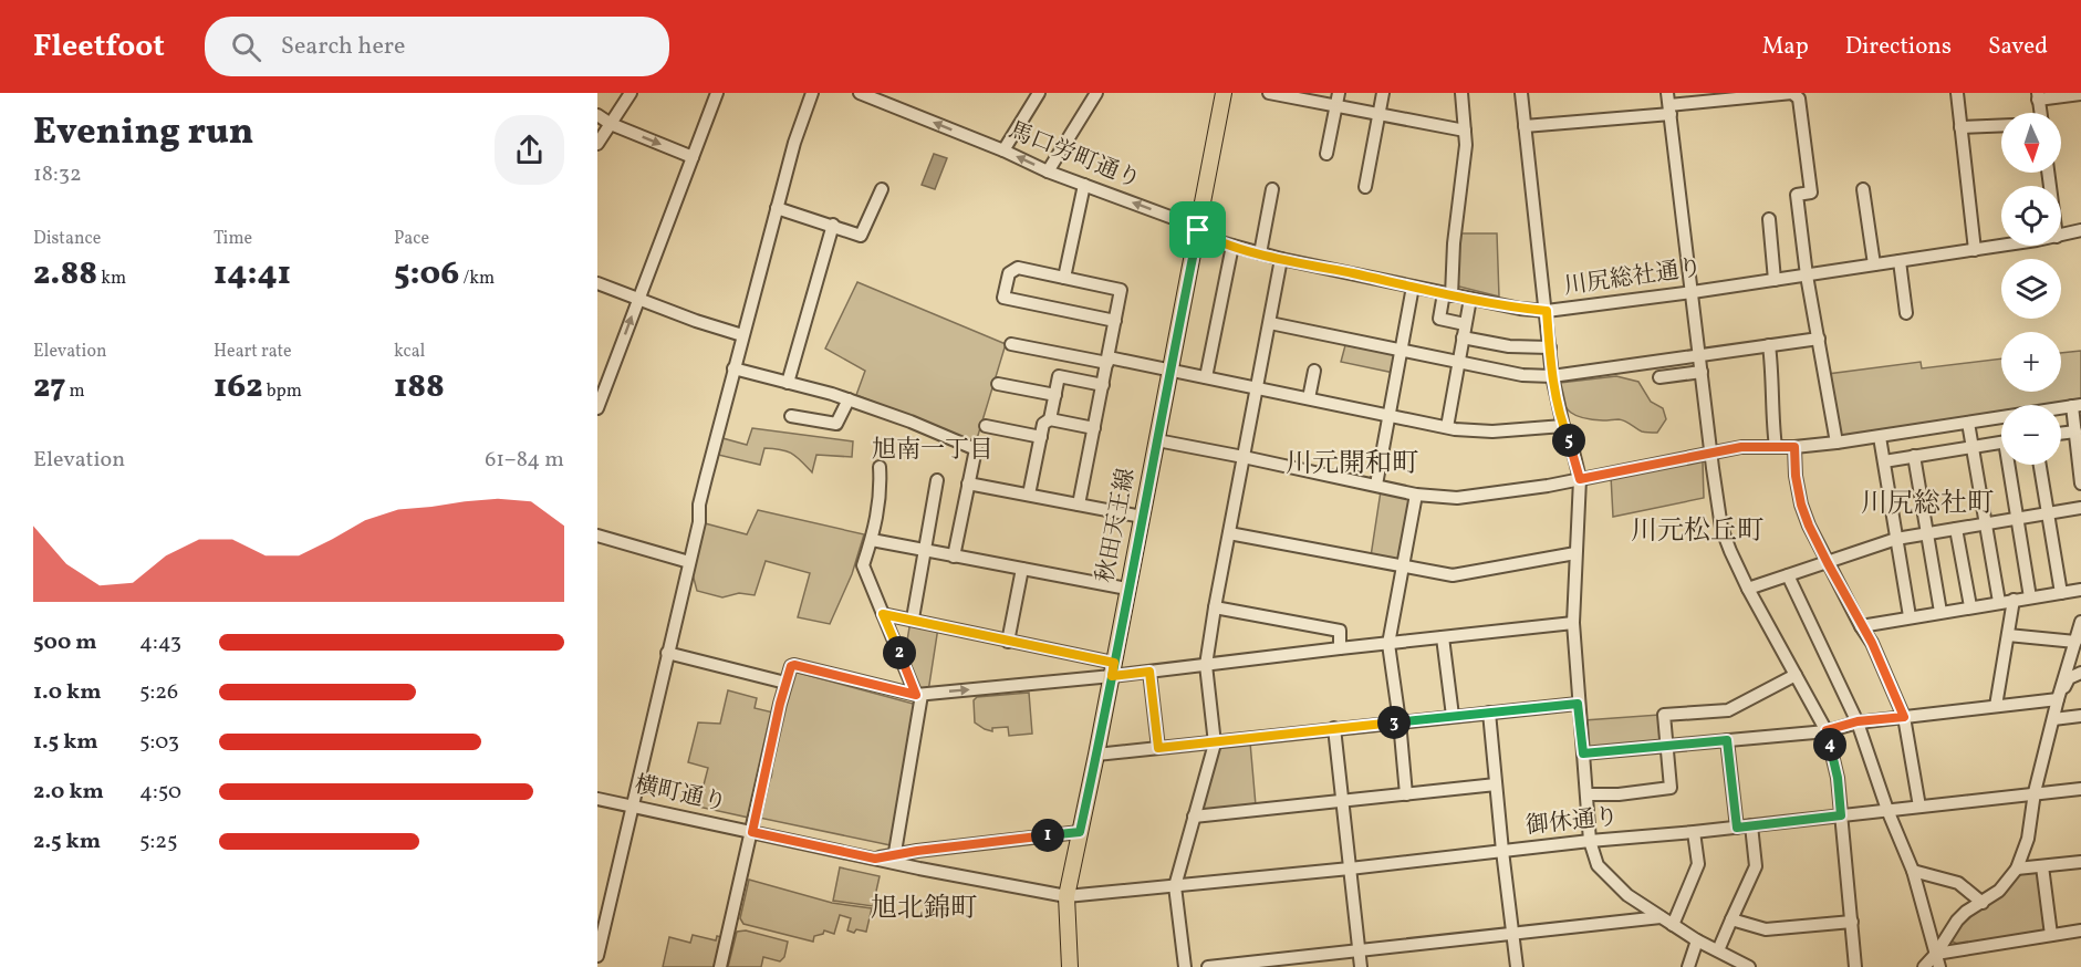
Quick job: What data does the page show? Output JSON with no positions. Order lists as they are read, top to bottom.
{
  "streets": {
    "main road": ["秋田天王線"],
    "street": [
      "馬口労町通り",
      "川尻総社通り",
      "横町通り",
      "御休通り"
    ]
  },
  "crossings": [
    ["馬口労町通り", "川尻総社通り"],
    ["馬口労町通り", "秋田天王線"],
    ["川尻総社通り", "秋田天王線"],
    ["秋田天王線", "横町通り"],
    ["秋田天王線", "御休通り"],
    ["横町通り", "御休通り"]
  ],
  "one_way": ["馬口労町通り"],
  "districts": [
    "旭南一丁目",
    "川元開和町",
    "川尻総社町",
    "川元松丘町",
    "旭北錦町"
  ],
  "north": "bottom",
  "page": {
    "header": "Fleetfoot",
    "search": "Search here",
    "nav": ["Map", "Directions", "Saved"],
    "heading": ["Evening run", "18:32"],
    "map_buttons": ["+", "−"],
    "stats": [
      ["Distance", "2.88 km"],
      ["Time", "14:41"],
      ["Pace", "5:06 /km"],
      ["Elevation", "27 m"],
      ["Heart rate", "162 bpm"],
      ["kcal", "188"]
    ],
    "pins": [
      "5",
      "2",
      "3",
      "4",
      "1"
    ],
    "chart": ["Elevation", "61–84 m"],
    "list": [
      {
        "name": "500 m",
        "note": "4:43"
      },
      {
        "name": "1.0 km",
        "note": "5:26"
      },
      {
        "name": "1.5 km",
        "note": "5:03"
      },
      {
        "name": "2.0 km",
        "note": "4:50"
      },
      {
        "name": "2.5 km",
        "note": "5:25"
      }
    ]
  }
}
